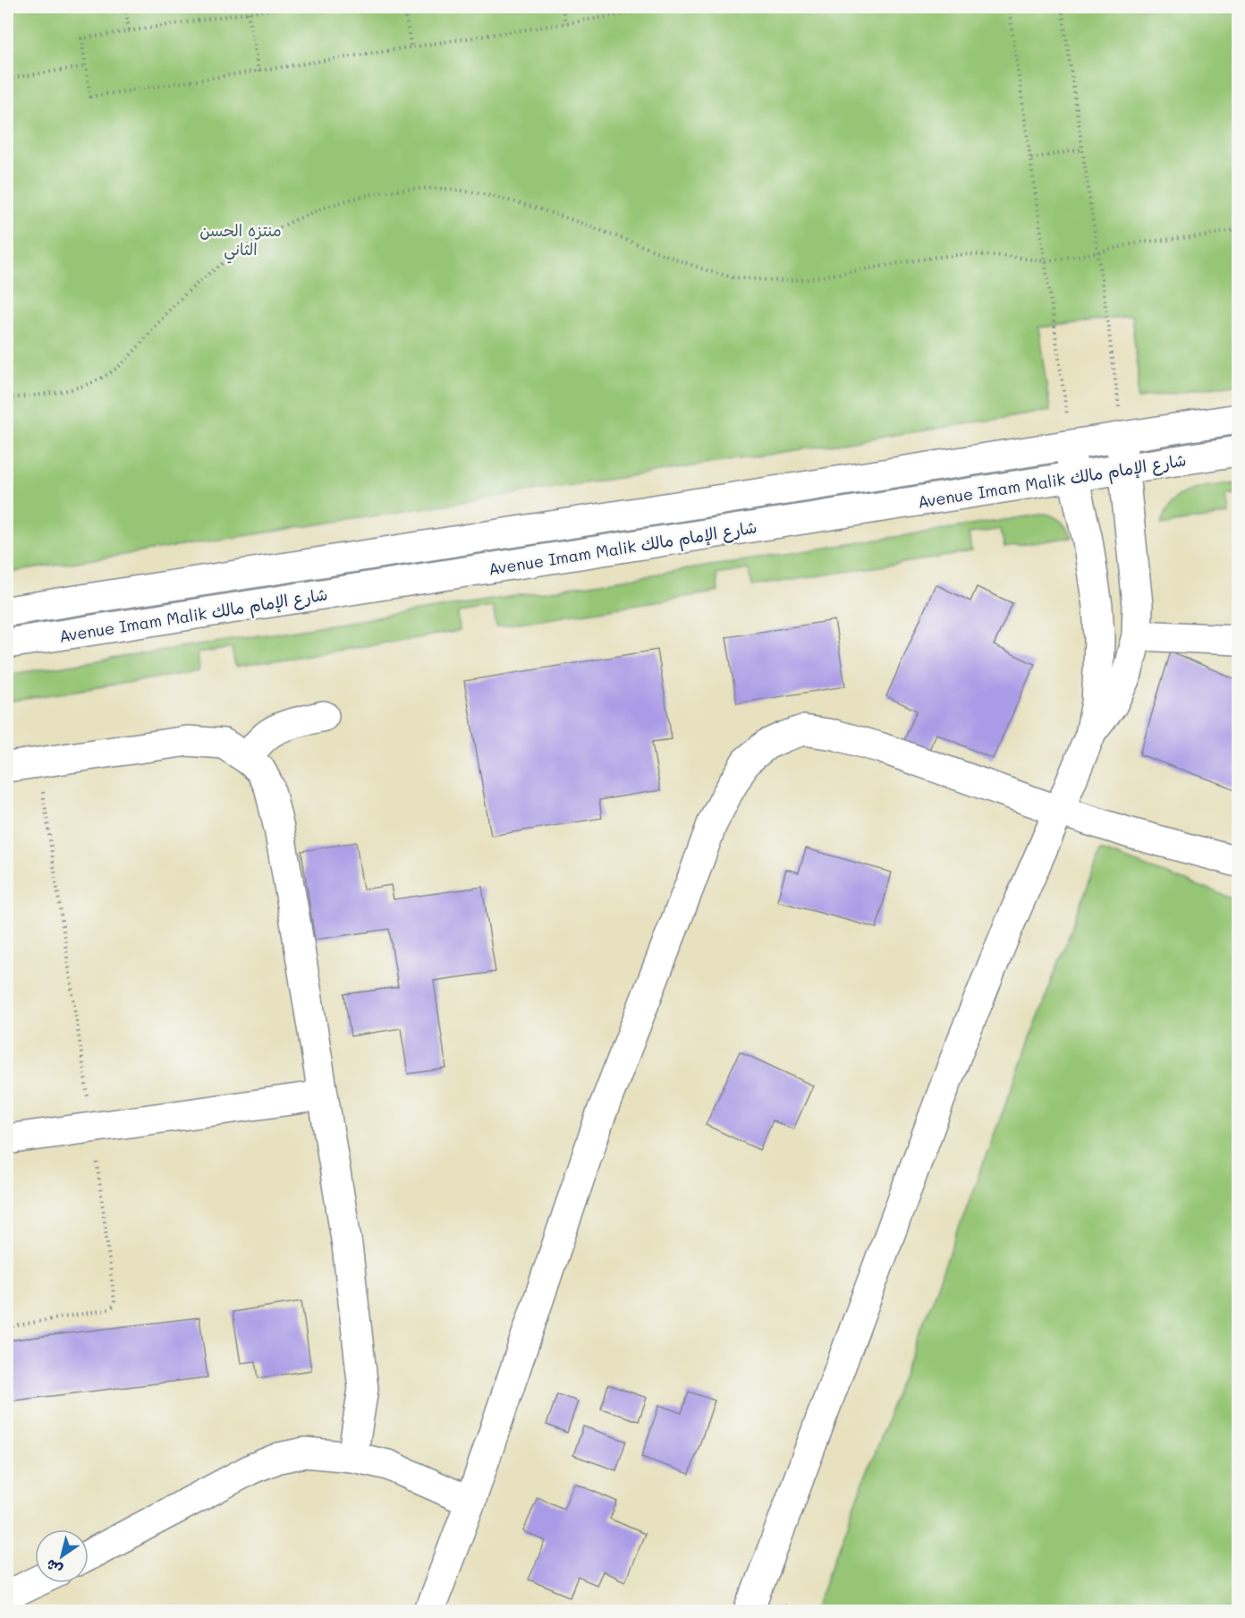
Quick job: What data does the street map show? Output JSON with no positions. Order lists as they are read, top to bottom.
{
  "streets": {
    "street": ["Avenue Imam Malik شارع الإمام مالك"]
  },
  "parks": ["منتزه الحسن الثاني"],
  "north": "bottom left"
}
